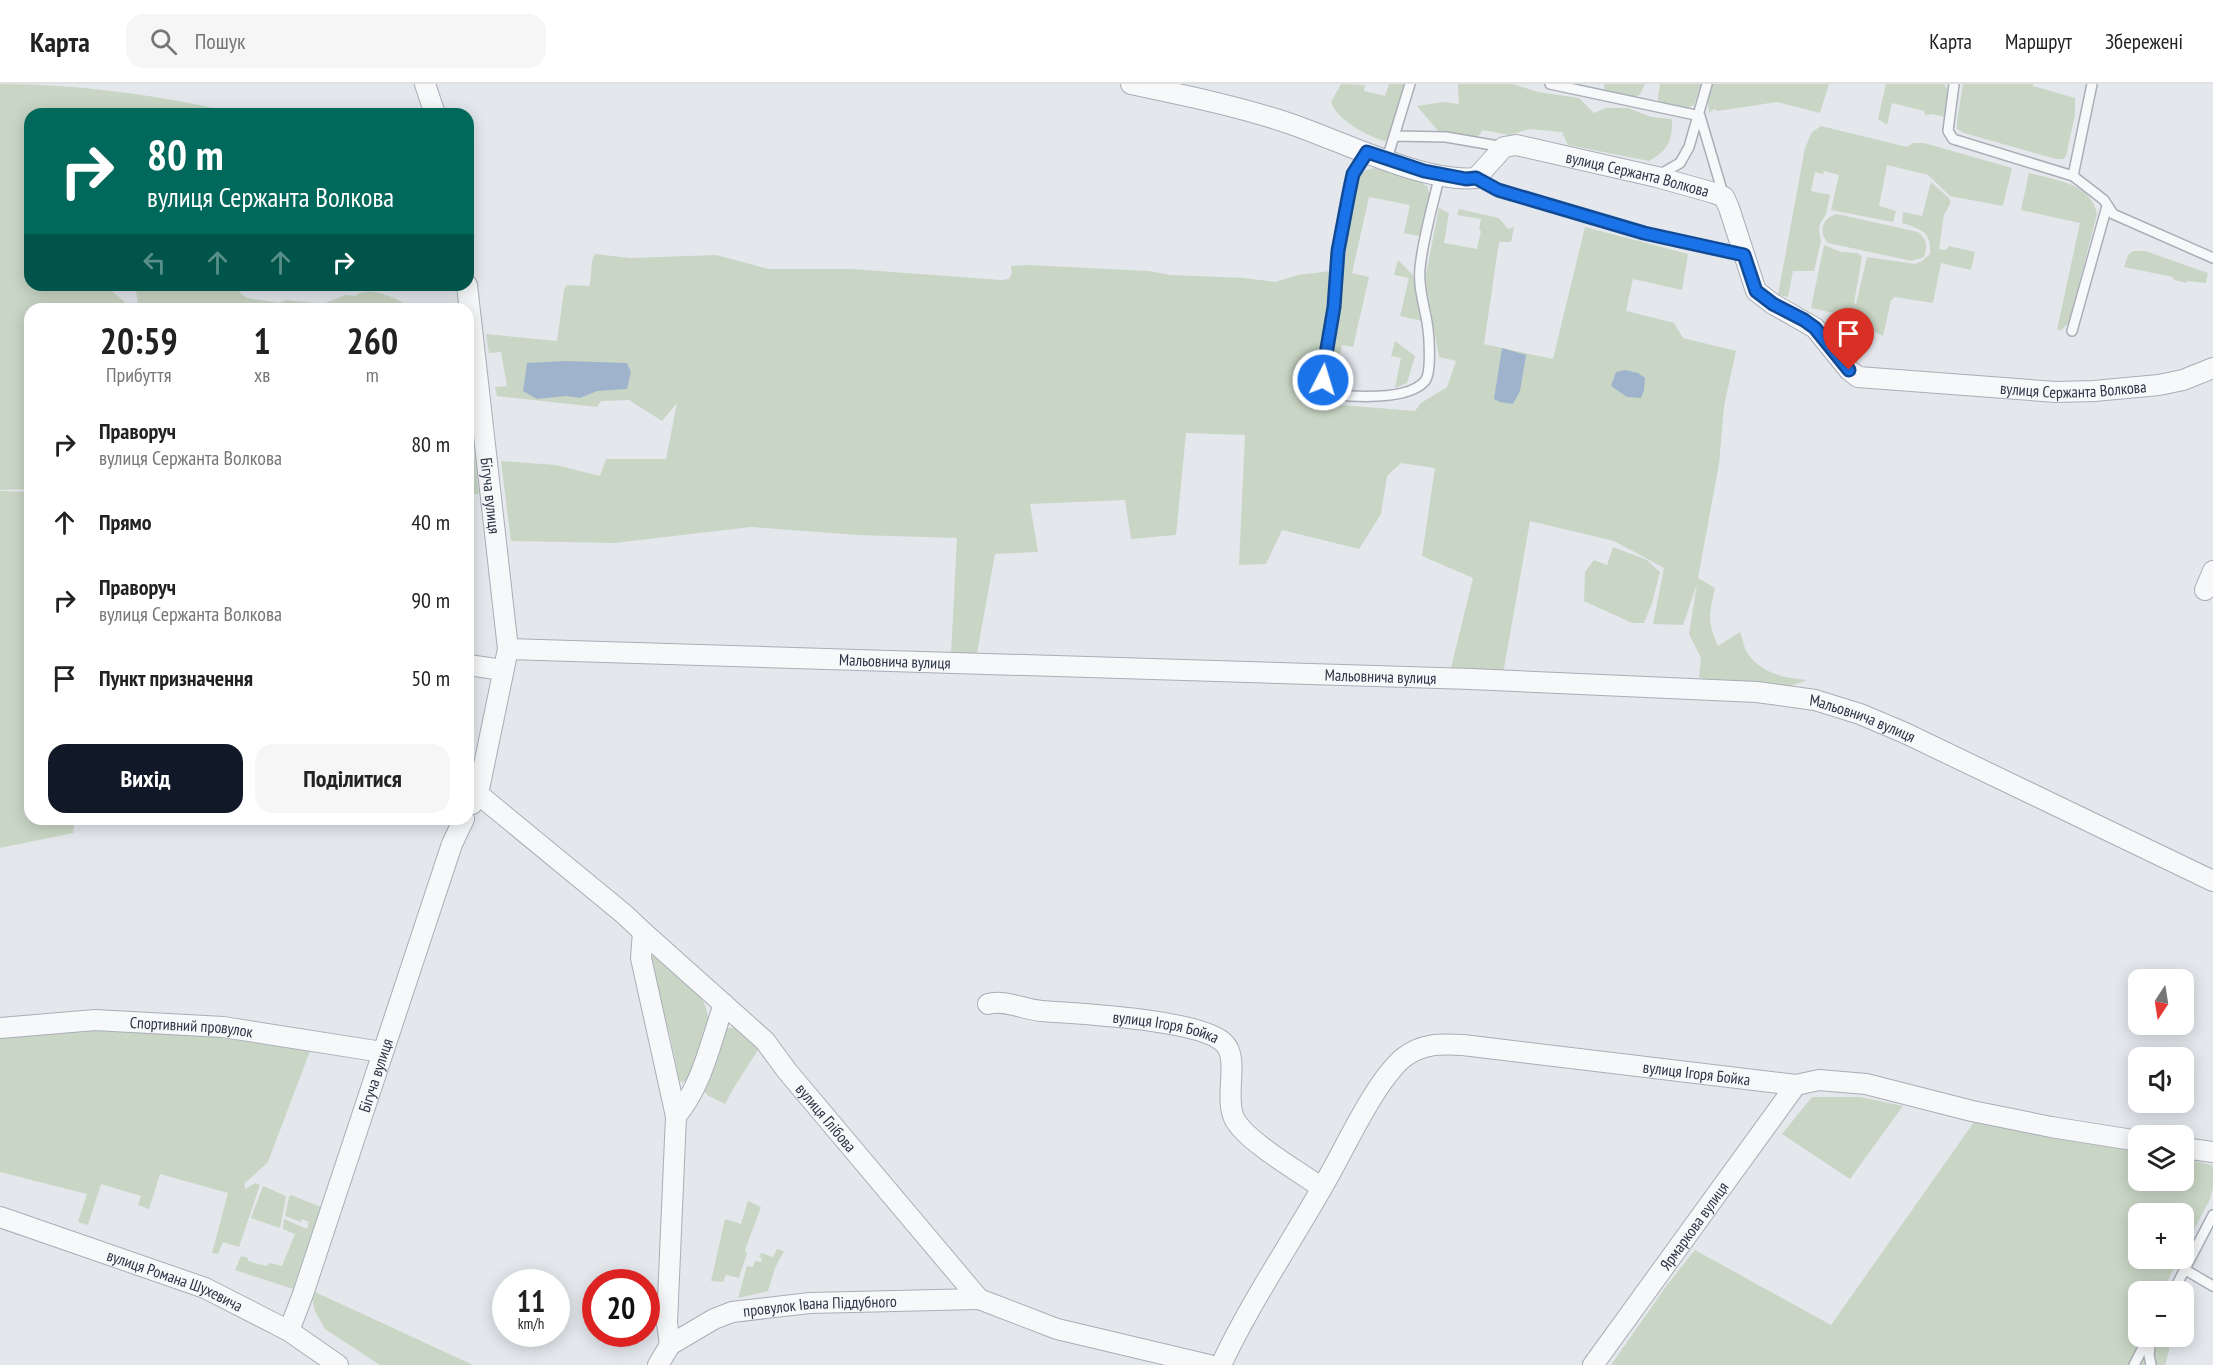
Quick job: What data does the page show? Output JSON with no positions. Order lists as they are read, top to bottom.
{
  "streets": {
    "street": [
      "вулиця Сержанта Волкова",
      "Бігуча вулиця",
      "Мальовнича вулиця",
      "Спортивний провулок",
      "вулиця Ігоря Бойка",
      "вулиця Глібова",
      "Ярмаркова вулиця",
      "вулиця Романа Шухевича",
      "провулок Івана Піддубного"
    ]
  },
  "crossings": [
    ["Бігуча вулиця", "Мальовнича вулиця"],
    ["Бігуча вулиця", "Спортивний провулок"],
    ["Бігуча вулиця", "вулиця Глібова"],
    ["Бігуча вулиця", "вулиця Романа Шухевича"],
    ["вулиця Ігоря Бойка", "Ярмаркова вулиця"],
    ["вулиця Глібова", "провулок Івана Піддубного"]
  ],
  "north": "bottom",
  "page": {
    "header": "Карта",
    "search": "Пошук",
    "nav": ["Карта", "Маршрут", "Збережені"],
    "turn": ["80 m", "вулиця Сержанта Волкова"],
    "eta": [
      "20:59",
      "Прибуття",
      "1",
      "хв",
      "260",
      "m"
    ],
    "list": [
      {
        "name": "Праворуч",
        "note": "вулиця Сержанта Волкова",
        "value": "80 m"
      },
      {
        "name": "Прямо",
        "value": "40 m"
      },
      {
        "name": "Праворуч",
        "note": "вулиця Сержанта Волкова",
        "value": "90 m"
      },
      {
        "name": "Пункт призначення",
        "value": "50 m"
      }
    ],
    "buttons": ["Вихід", "Поділитися"],
    "map_buttons": ["+", "−"],
    "speed": "11 km/h",
    "limit": "20"
  }
}
